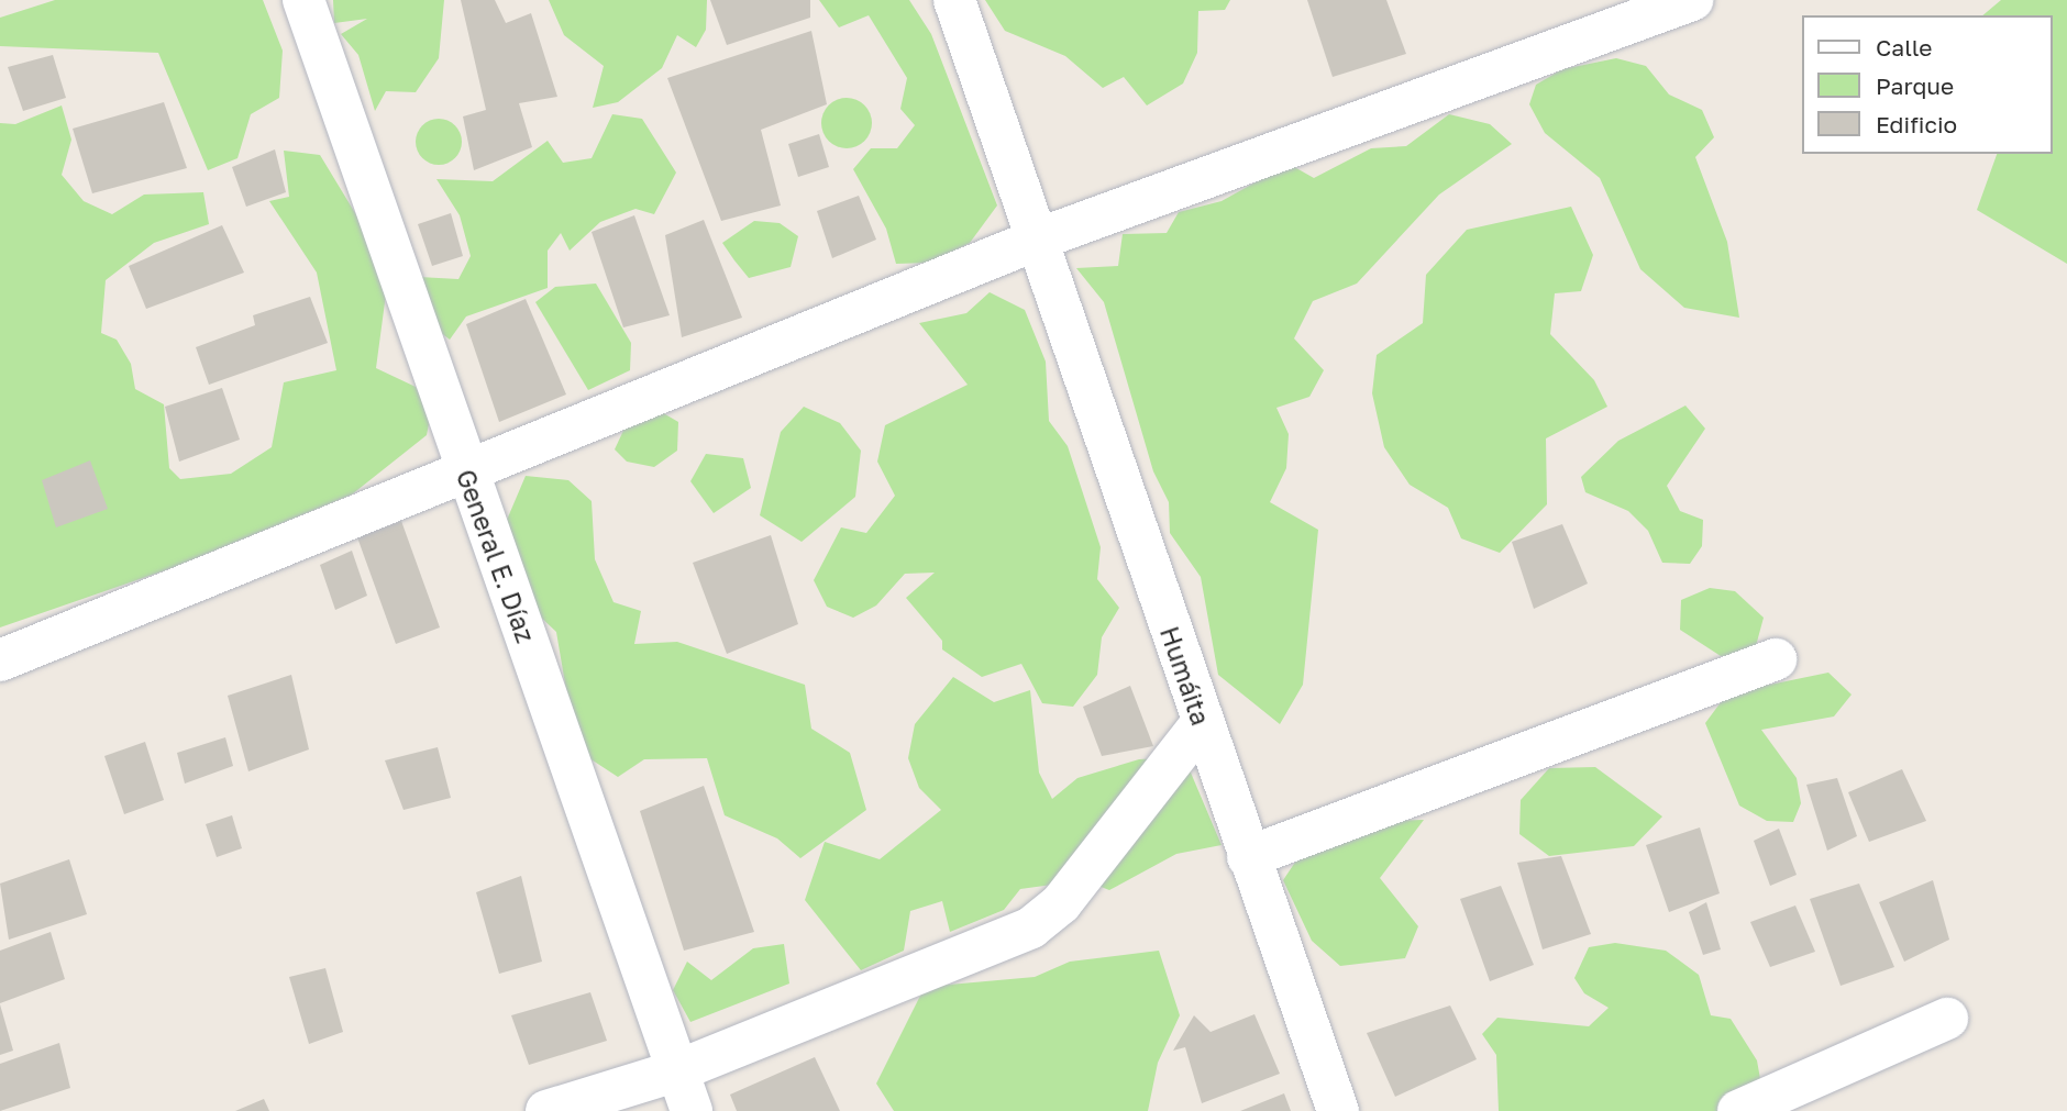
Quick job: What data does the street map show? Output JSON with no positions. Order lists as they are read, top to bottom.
{
  "streets": {
    "street": ["General E. Díaz", "Humáita"]
  },
  "legend": ["Calle", "Parque", "Edificio"]
}
